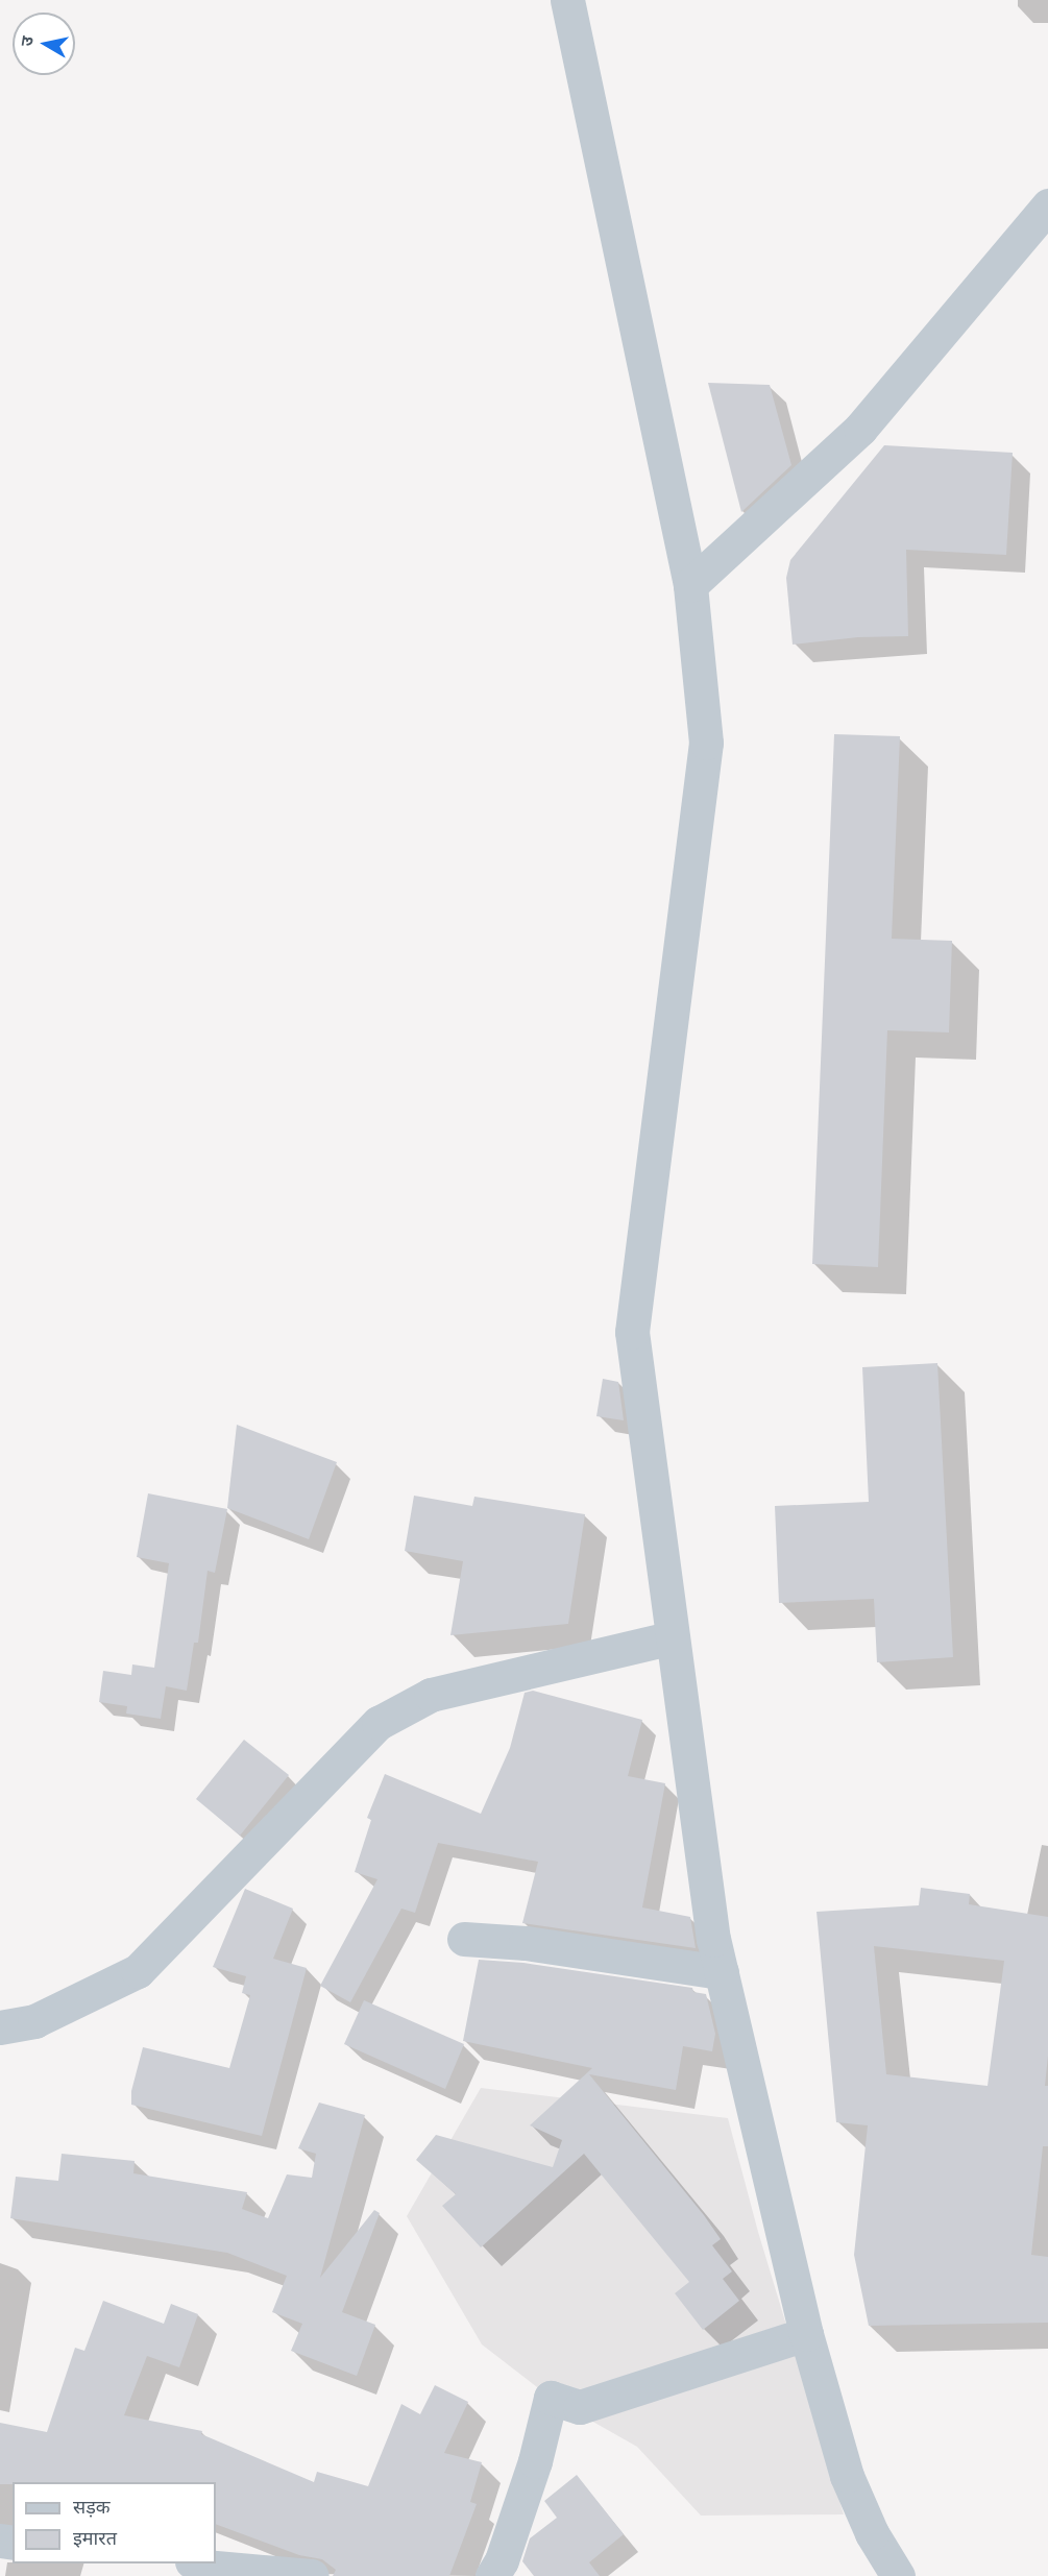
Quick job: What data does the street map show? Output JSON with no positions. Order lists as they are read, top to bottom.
{
  "legend": ["सड़क", "इमारत"],
  "north": "left"
}
